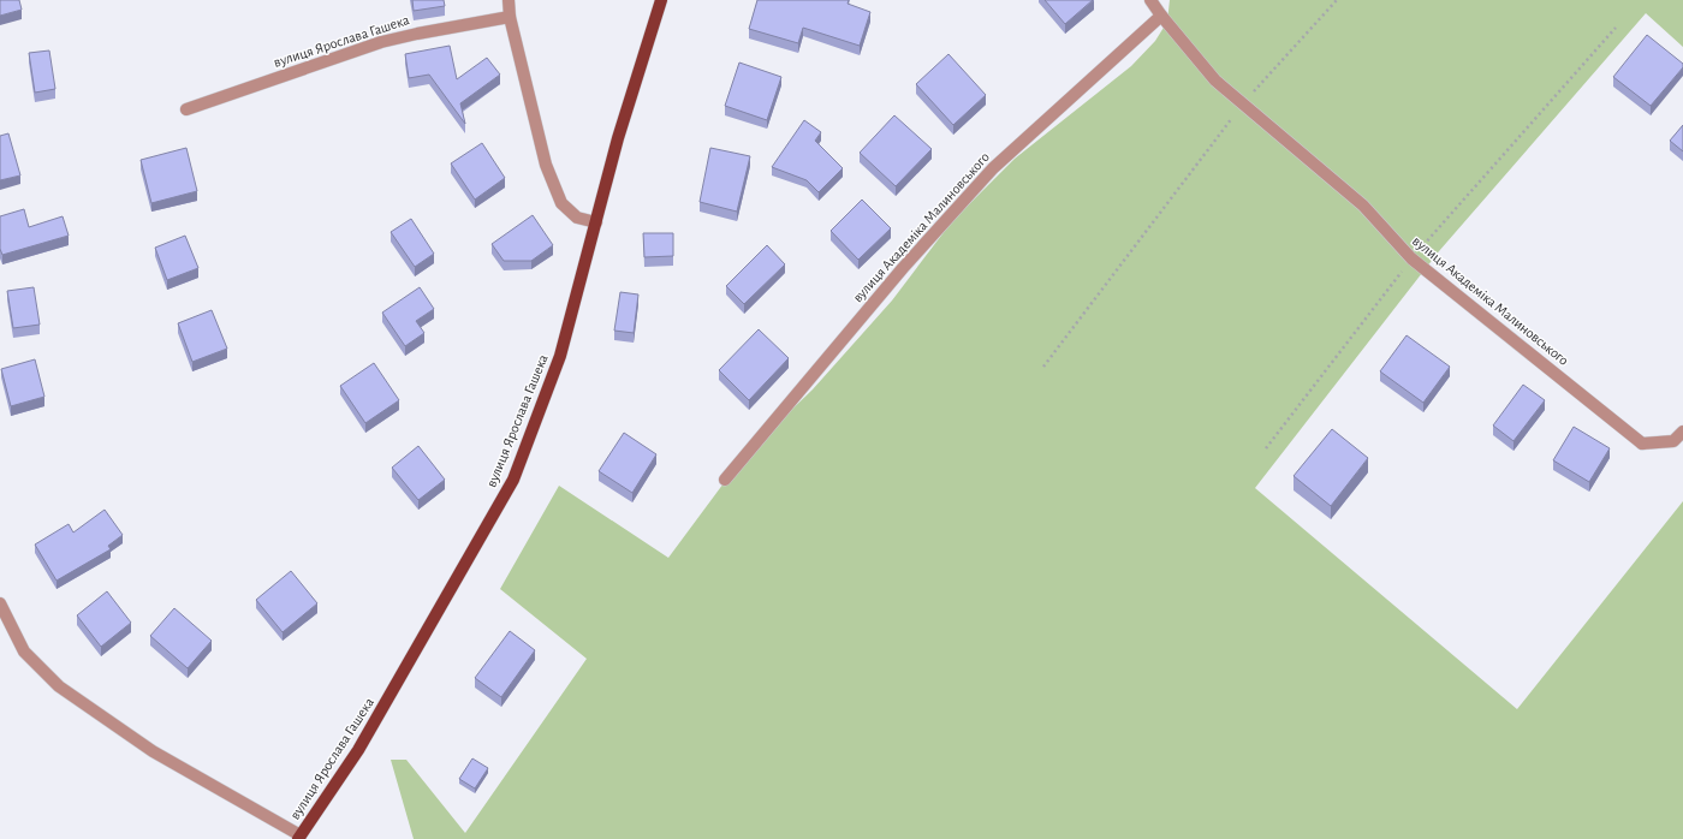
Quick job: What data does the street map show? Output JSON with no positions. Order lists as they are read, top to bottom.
{
  "streets": {
    "main road": ["вулиця Ярослава Гашека"],
    "street": ["вулиця Академіка Малиновського"]
  }
}
